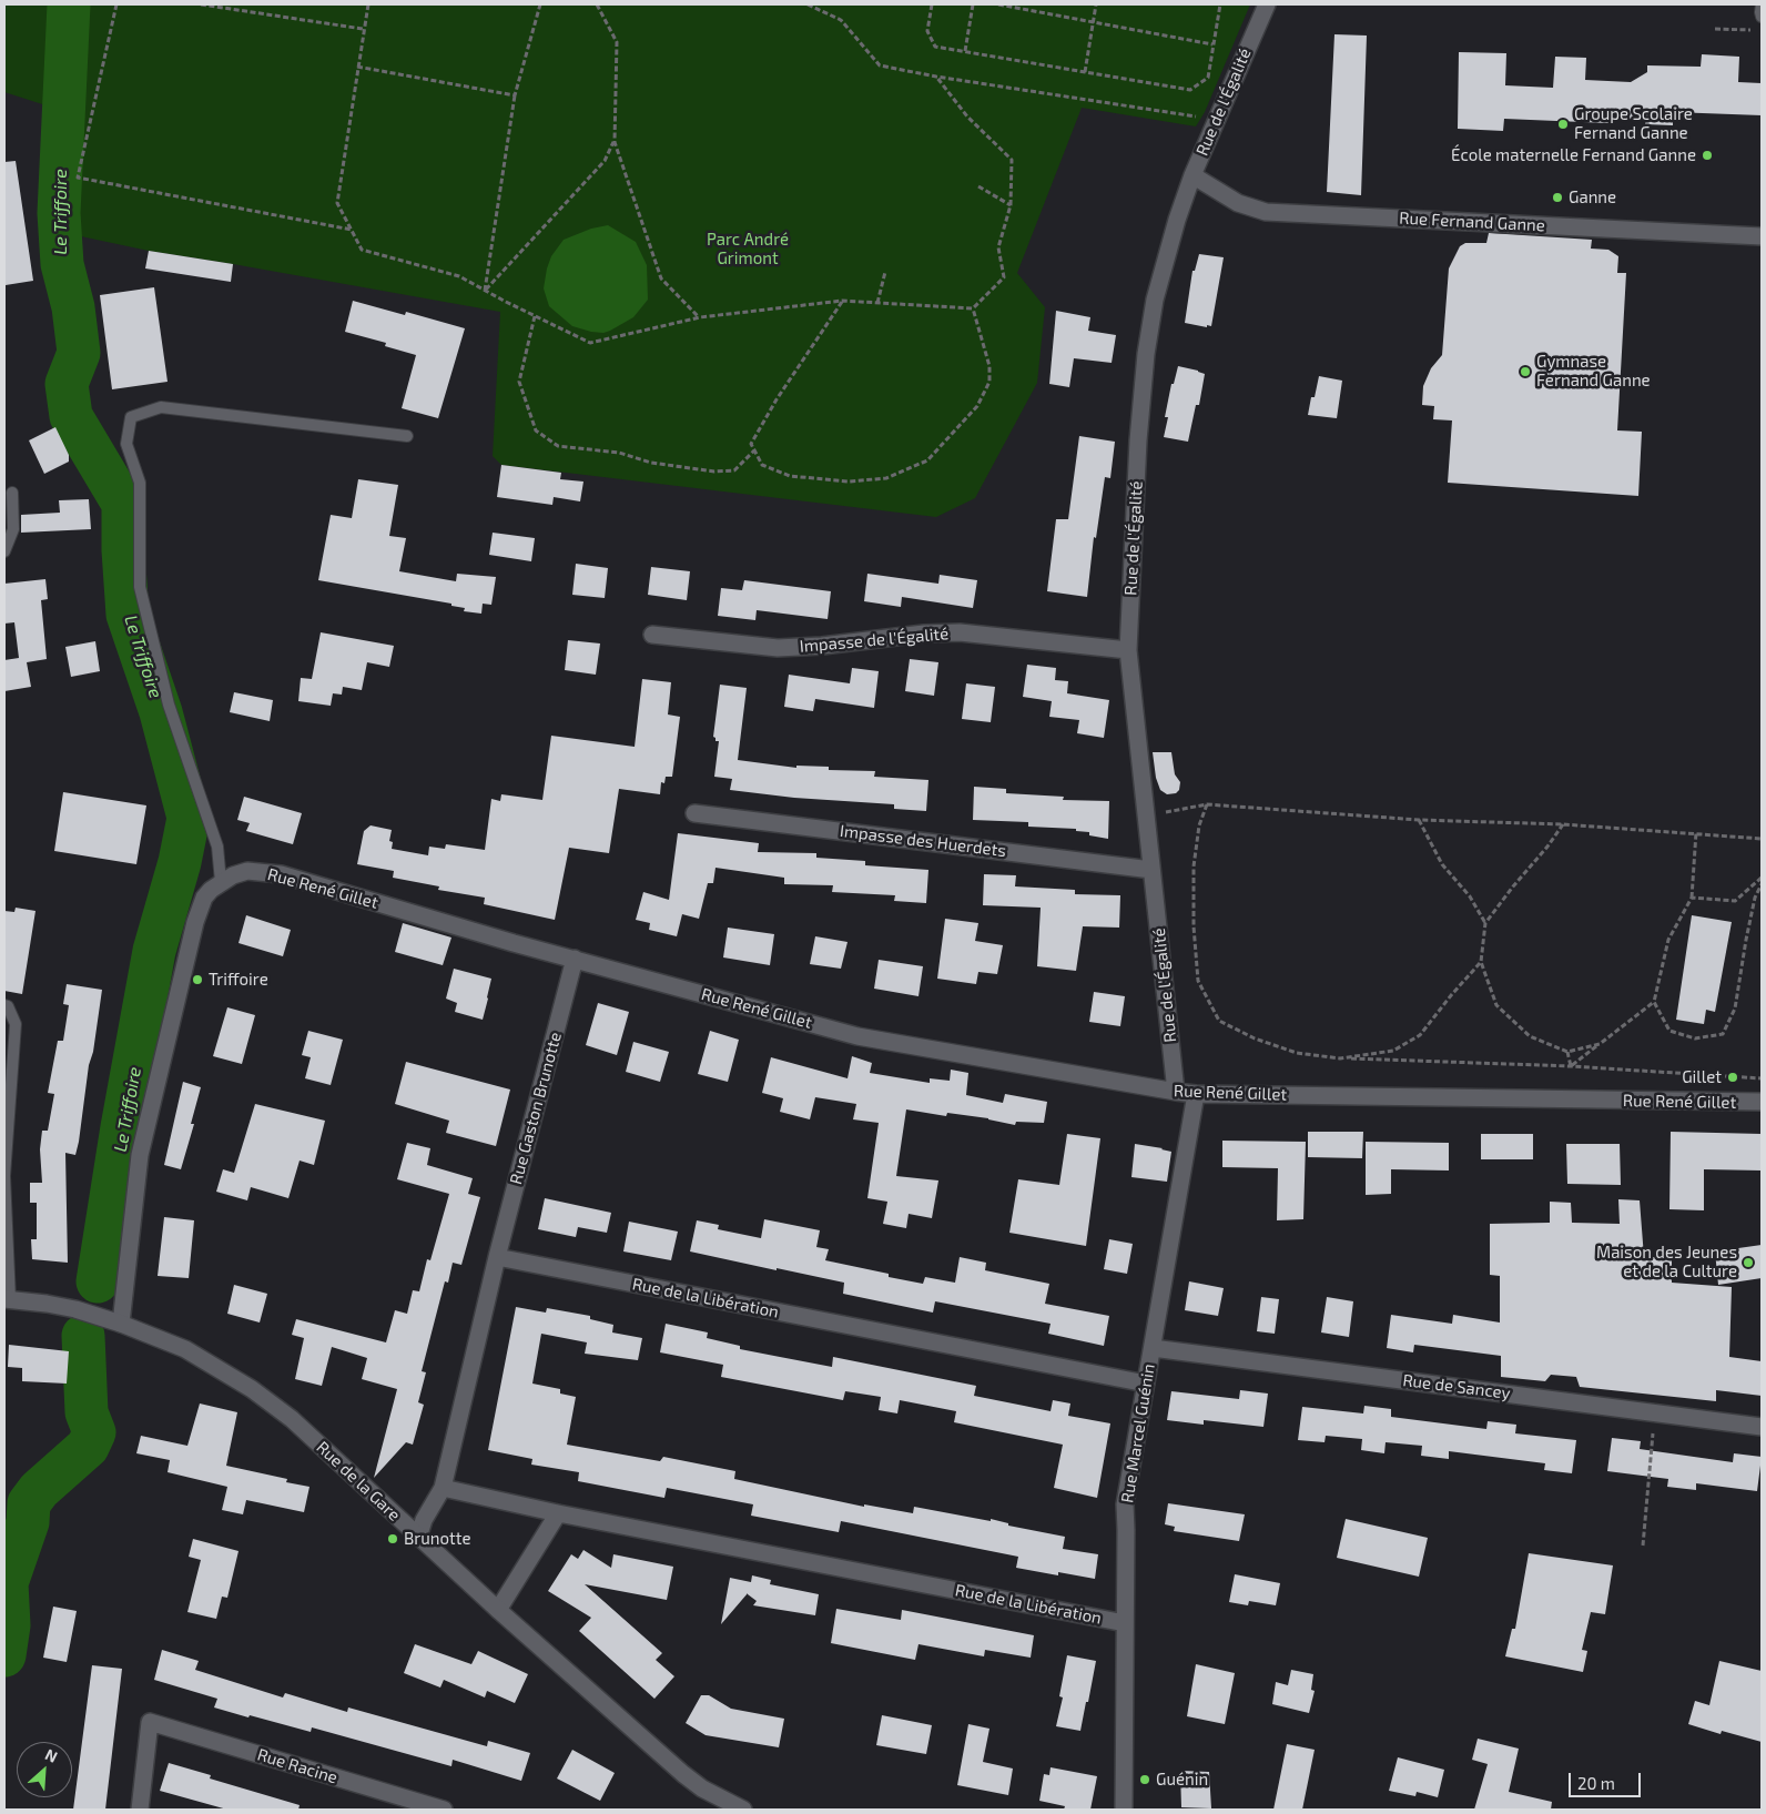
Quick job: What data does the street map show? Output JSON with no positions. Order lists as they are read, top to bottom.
{
  "streets": {
    "street": [
      "Rue de l'Égalité",
      "Rue Fernand Ganne",
      "Impasse de l'Égalité",
      "Impasse des Huerdets",
      "Rue René Gillet",
      "Rue Gaston Brunotte",
      "Rue de la Libération",
      "Rue de Sancey",
      "Rue Marcel Guénin",
      "Rue de la Gare",
      "Rue Racine"
    ]
  },
  "crossings": [
    ["Rue de l'Égalité", "Rue Fernand Ganne"],
    ["Rue de l'Égalité", "Impasse de l'Égalité"],
    ["Rue de l'Égalité", "Impasse des Huerdets"],
    ["Rue de l'Égalité", "Rue René Gillet"],
    ["Rue René Gillet", "Rue Gaston Brunotte"],
    ["Rue René Gillet", "Rue Marcel Guénin"],
    ["Rue René Gillet", "Rue de la Gare"],
    ["Rue Gaston Brunotte", "Rue de la Libération"],
    ["Rue de la Libération", "Rue Marcel Guénin"],
    ["Rue de Sancey", "Rue Marcel Guénin"]
  ],
  "water": ["Le Triffoire"],
  "parks": ["Parc André Grimont"],
  "places": [
    "Groupe Scolaire Fernand Ganne",
    "École maternelle Fernand Ganne",
    "Ganne",
    "Gymnase Fernand Ganne",
    "Triffoire",
    "Gillet",
    "Maison des Jeunes et de la Culture",
    "Brunotte",
    "Guénin"
  ],
  "scale_bar": "20 m",
  "north": "top right"
}
